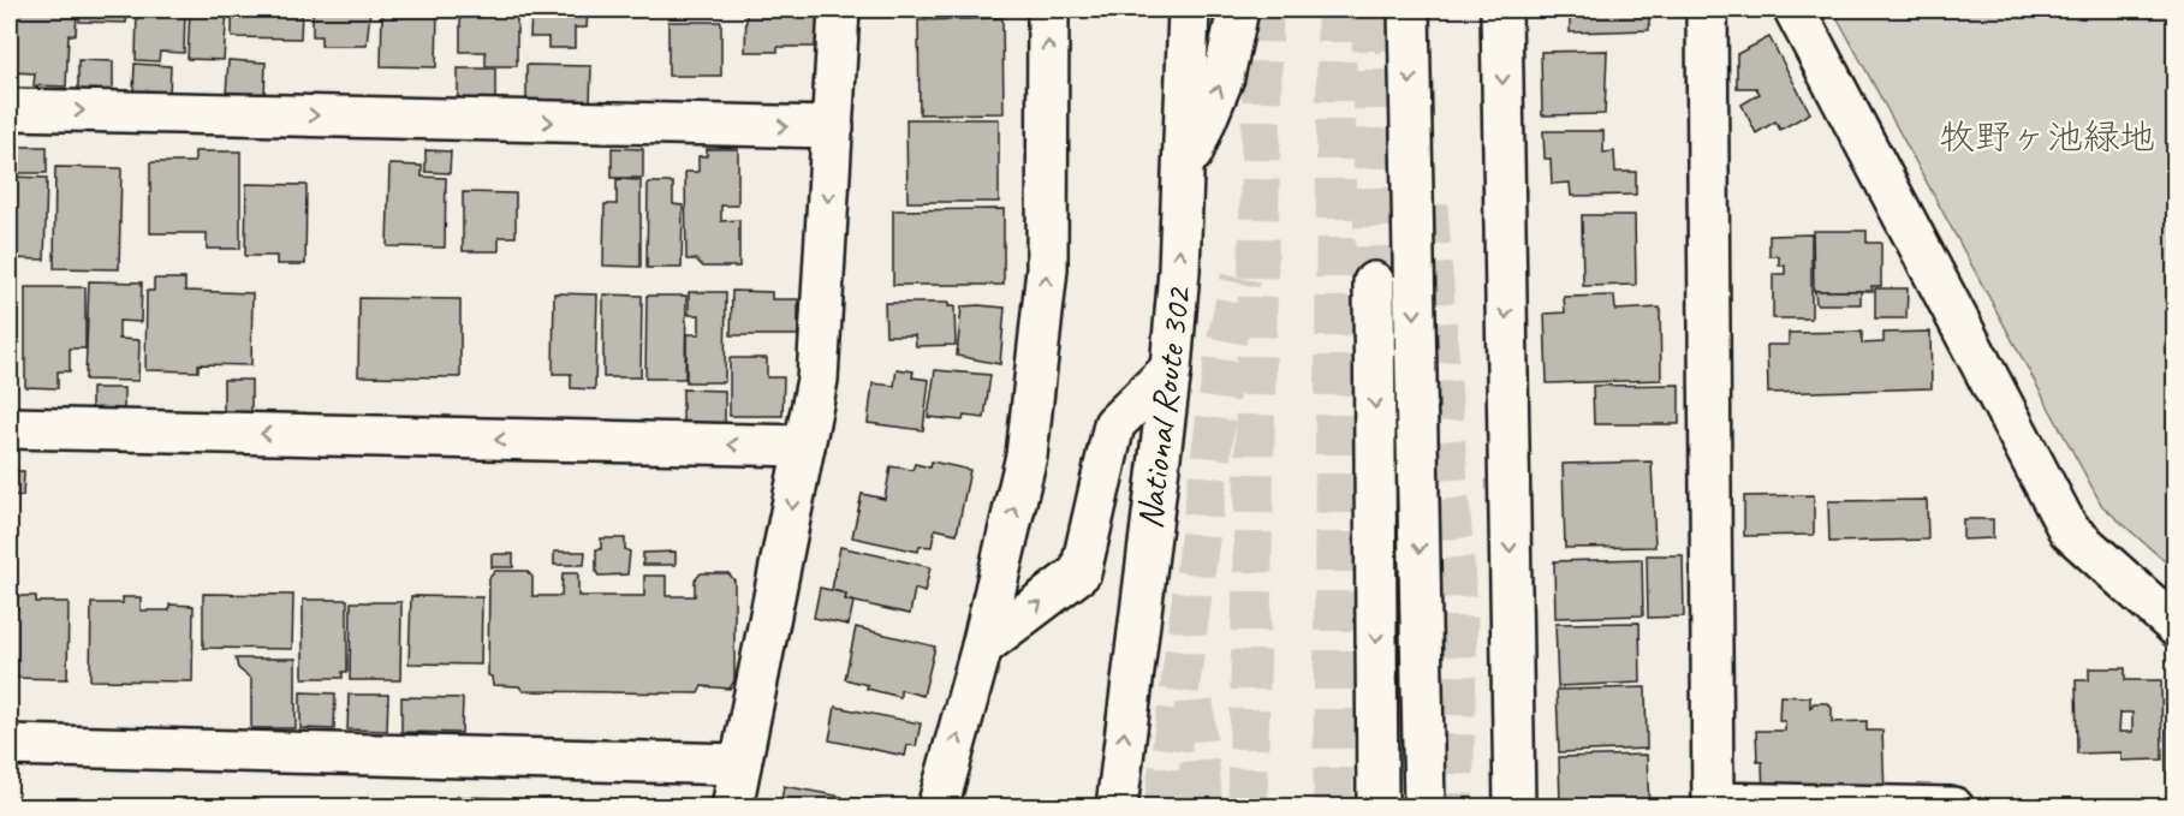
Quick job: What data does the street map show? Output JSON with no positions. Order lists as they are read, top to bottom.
{
  "streets": {
    "main road": ["National Route 302"]
  },
  "parks": ["牧野ヶ池緑地"]
}
